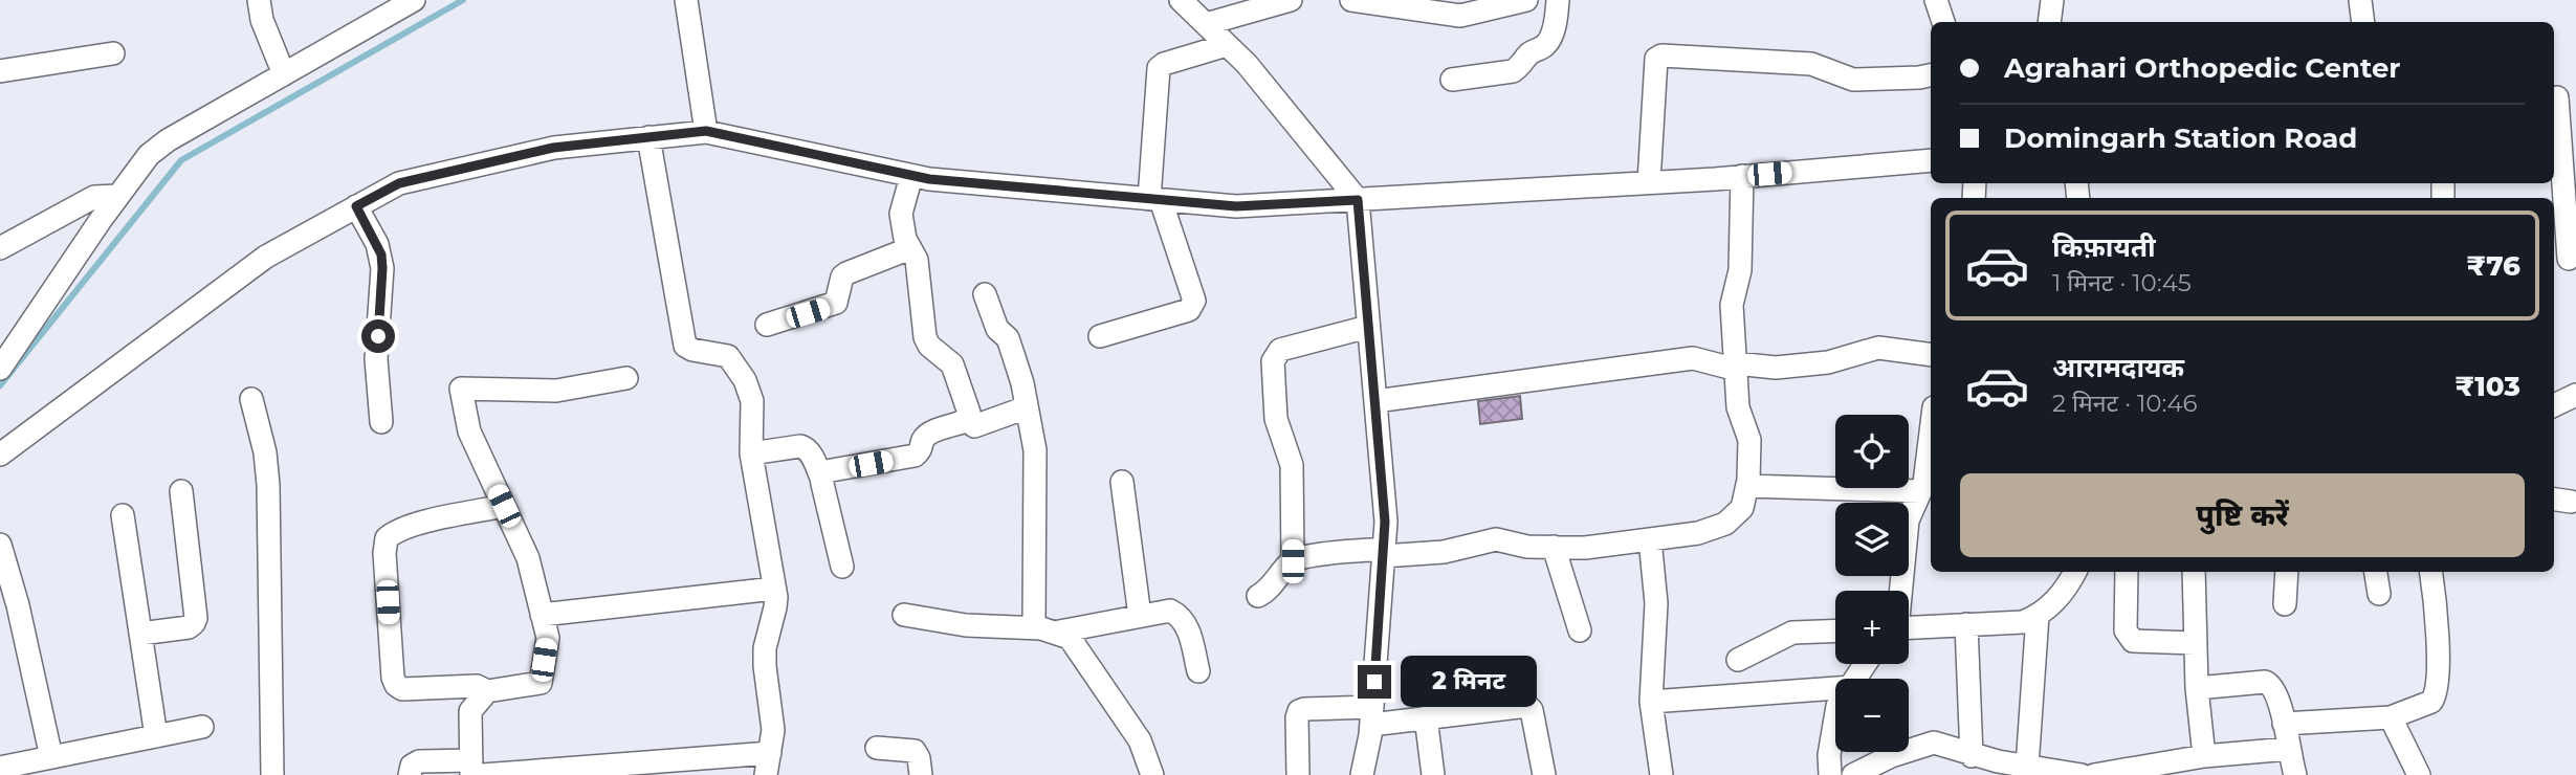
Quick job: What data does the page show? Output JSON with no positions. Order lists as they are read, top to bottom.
{
  "page": {
    "banner": ["Agrahari Orthopedic Center", "Domingarh Station Road"],
    "list": [
      {
        "name": "किफ़ायती",
        "note": "1 मिनट · 10:45",
        "value": "₹76"
      },
      {
        "name": "आरामदायक",
        "note": "2 मिनट · 10:46",
        "value": "₹103"
      }
    ],
    "map_buttons": ["+", "−"],
    "buttons": "पुष्टि करें",
    "bubble": "2 मिनट"
  }
}
